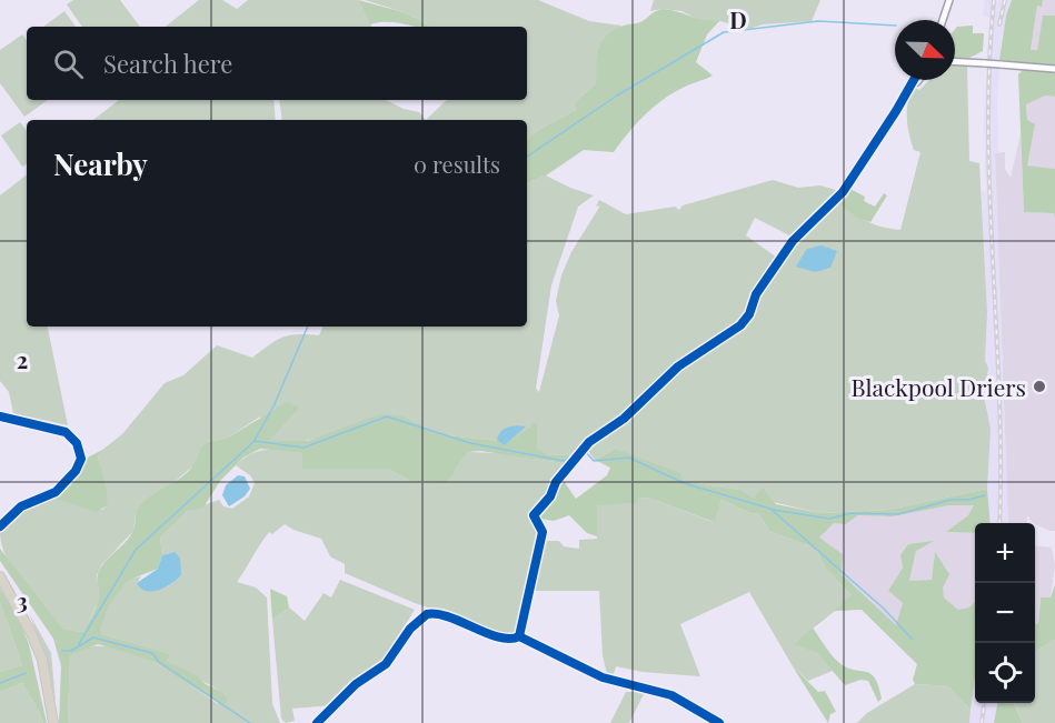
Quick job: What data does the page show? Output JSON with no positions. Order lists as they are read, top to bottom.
{
  "places": ["Blackpool Driers"],
  "north": "bottom right",
  "page": {
    "search": "Search here",
    "heading": ["Nearby", "0 results"],
    "map_buttons": ["+", "−"]
  },
  "grid": {
    "columns": ["D"],
    "rows": ["2", "3"]
  }
}
